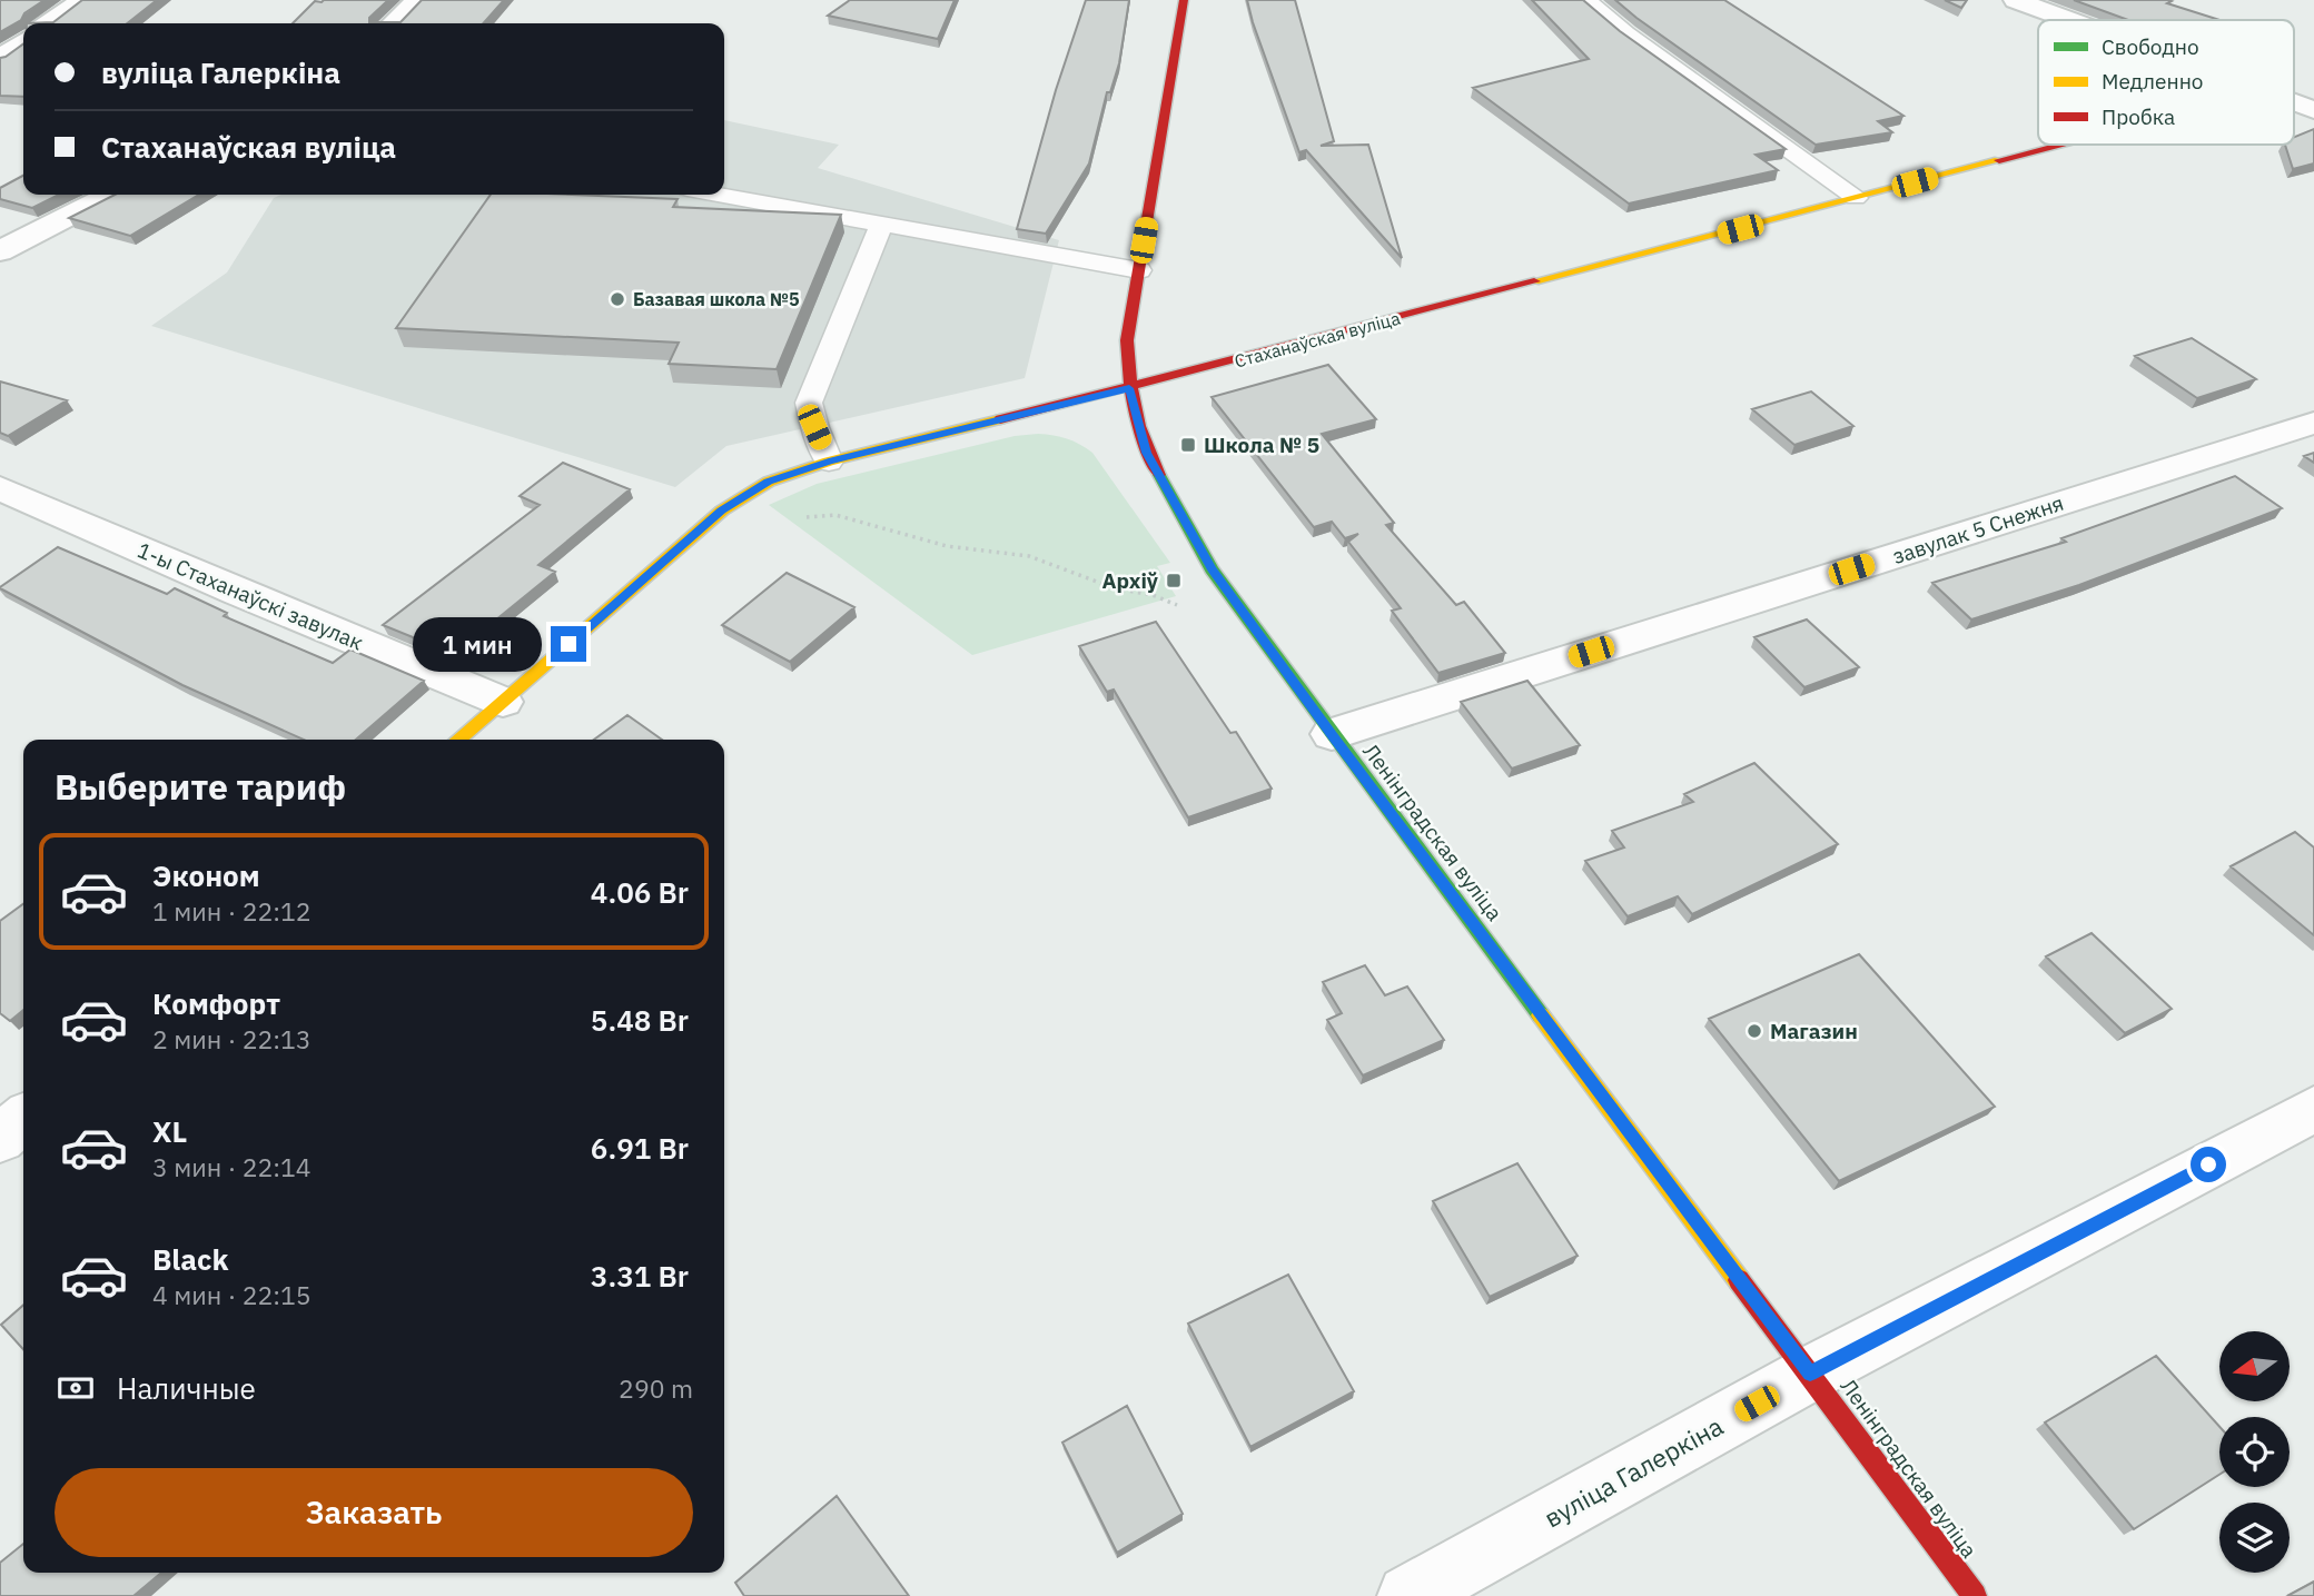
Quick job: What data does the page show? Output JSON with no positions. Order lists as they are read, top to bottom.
{
  "streets": {
    "street": [
      "Стаханаўская вуліца",
      "завулак 5 Снежня",
      "1-ы Стаханаўскі завулак",
      "Ленінградская вуліца",
      "вуліца Галеркіна"
    ]
  },
  "crossings": [
    ["Стаханаўская вуліца", "1-ы Стаханаўскі завулак"],
    ["Стаханаўская вуліца", "Ленінградская вуліца"],
    ["завулак 5 Снежня", "Ленінградская вуліца"],
    ["Ленінградская вуліца", "вуліца Галеркіна"]
  ],
  "places": {
    "other": ["Базавая школа №5", "Магазин"],
    "transit": ["Школа № 5", "Архіў"]
  },
  "legend": ["Свободно", "Медленно", "Пробка"],
  "north": "left",
  "page": {
    "banner": ["вуліца Галеркіна", "Стаханаўская вуліца"],
    "bubble": "1 мин",
    "heading": "Выберите тариф",
    "list": [
      {
        "name": "Эконом",
        "note": "1 мин · 22:12",
        "value": "4.06 Br"
      },
      {
        "name": "Комфорт",
        "note": "2 мин · 22:13",
        "value": "5.48 Br"
      },
      {
        "name": "XL",
        "note": "3 мин · 22:14",
        "value": "6.91 Br"
      },
      {
        "name": "Black",
        "note": "4 мин · 22:15",
        "value": "3.31 Br"
      }
    ],
    "pay": ["Наличные", "290 m"],
    "buttons": "Заказать"
  }
}
